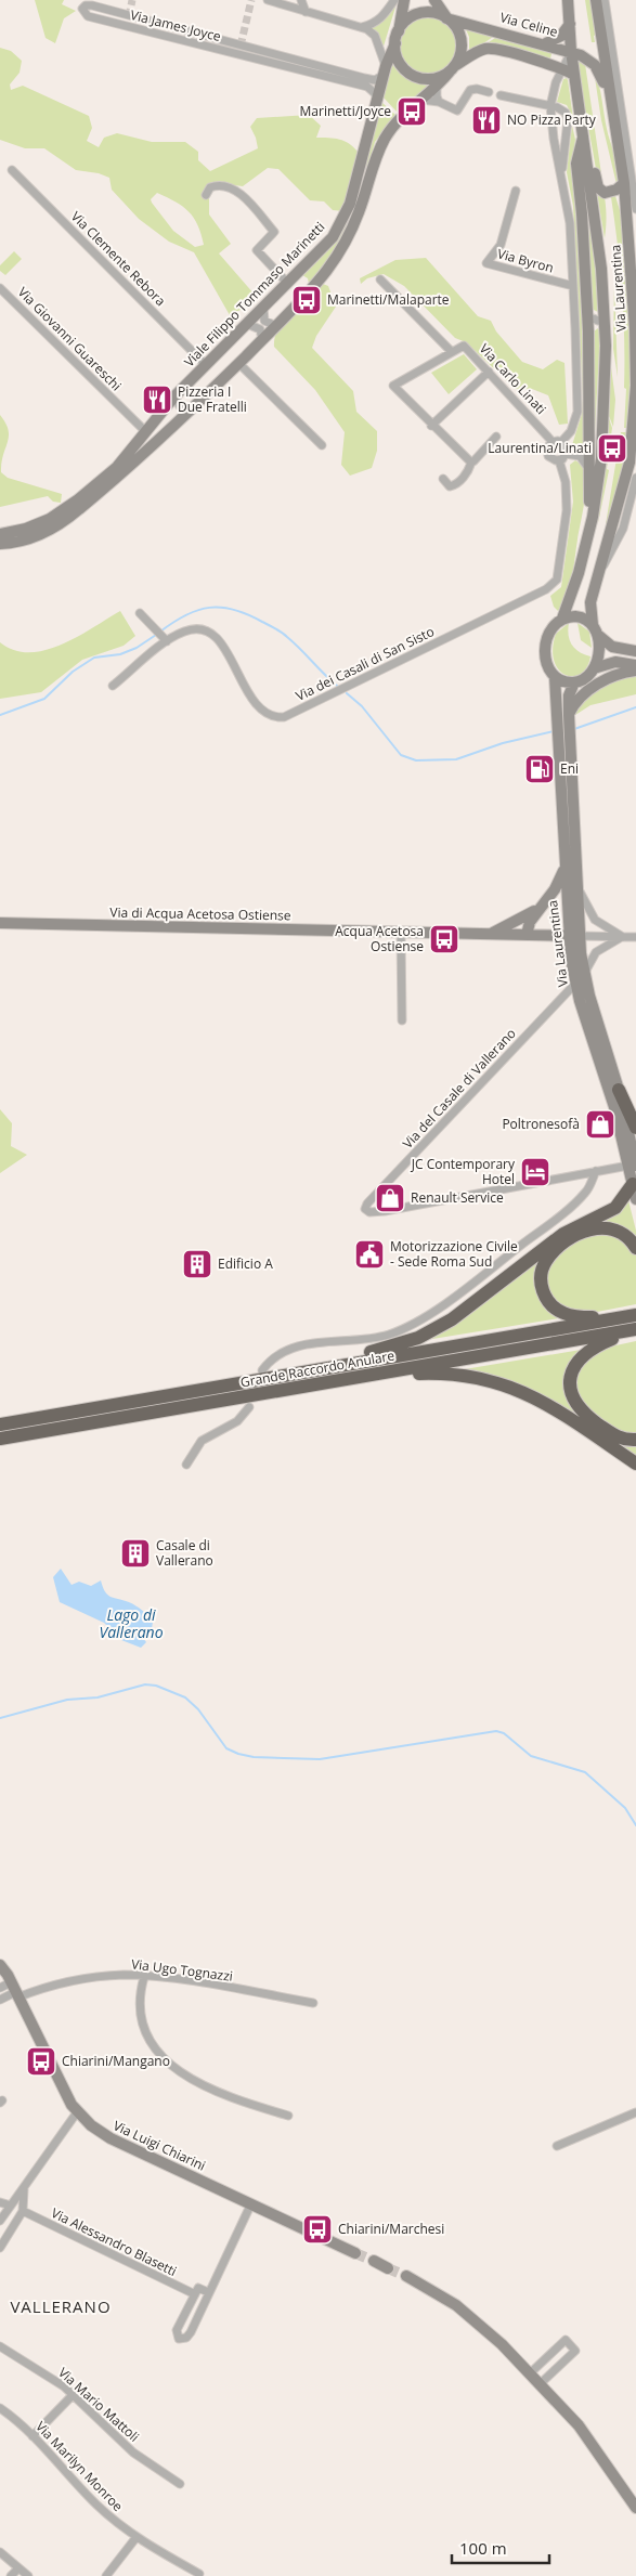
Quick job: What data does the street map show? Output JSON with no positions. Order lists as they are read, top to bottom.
{
  "streets": {
    "highway": ["Grande Raccordo Anulare"],
    "street": [
      "Via Celine",
      "Via James Joyce",
      "Via Clemente Rebora",
      "Via Byron",
      "Via Laurentina",
      "Viale Filippo Tommaso Marinetti",
      "Via Giovanni Guareschi",
      "Via Carlo Linati",
      "Via dei Casali di San Sisto",
      "Via di Acqua Acetosa Ostiense",
      "Via del Casale di Vallerano",
      "Via Ugo Tognazzi",
      "Via Luigi Chiarini",
      "Via Alessandro Blasetti",
      "Via Mario Mattoli",
      "Via Marilyn Monroe"
    ]
  },
  "crossings": [
    ["Via Celine", "Via Laurentina"],
    ["Via Celine", "Viale Filippo Tommaso Marinetti"],
    ["Via James Joyce", "Viale Filippo Tommaso Marinetti"],
    ["Via Clemente Rebora", "Viale Filippo Tommaso Marinetti"],
    ["Via Byron", "Via Laurentina"],
    ["Via Laurentina", "Via Carlo Linati"],
    ["Via Laurentina", "Via dei Casali di San Sisto"],
    ["Via Laurentina", "Via di Acqua Acetosa Ostiense"],
    ["Via Laurentina", "Via del Casale di Vallerano"],
    ["Viale Filippo Tommaso Marinetti", "Via Giovanni Guareschi"],
    ["Via Carlo Linati", "Via dei Casali di San Sisto"],
    ["Via Ugo Tognazzi", "Via Luigi Chiarini"]
  ],
  "districts": ["VALLERANO"],
  "water": ["Lago di Vallerano"],
  "places": {
    "bus stop": [
      "Marinetti/Joyce",
      "Marinetti/Malaparte",
      "Laurentina/Linati",
      "Acqua Acetosa Ostiense",
      "Chiarini/Mangano",
      "Chiarini/Marchesi"
    ],
    "restaurant": ["NO Pizza Party", "Pizzeria I Due Fratelli"],
    "fuel station": ["Eni"],
    "shop": ["Poltronesofà", "Renault Service"],
    "hotel": ["JC Contemporary Hotel"],
    "public building": ["Motorizzazione Civile - Sede Roma Sud"],
    "building": ["Edificio A", "Casale di Vallerano"]
  },
  "scale_bar": "100 m"
}
